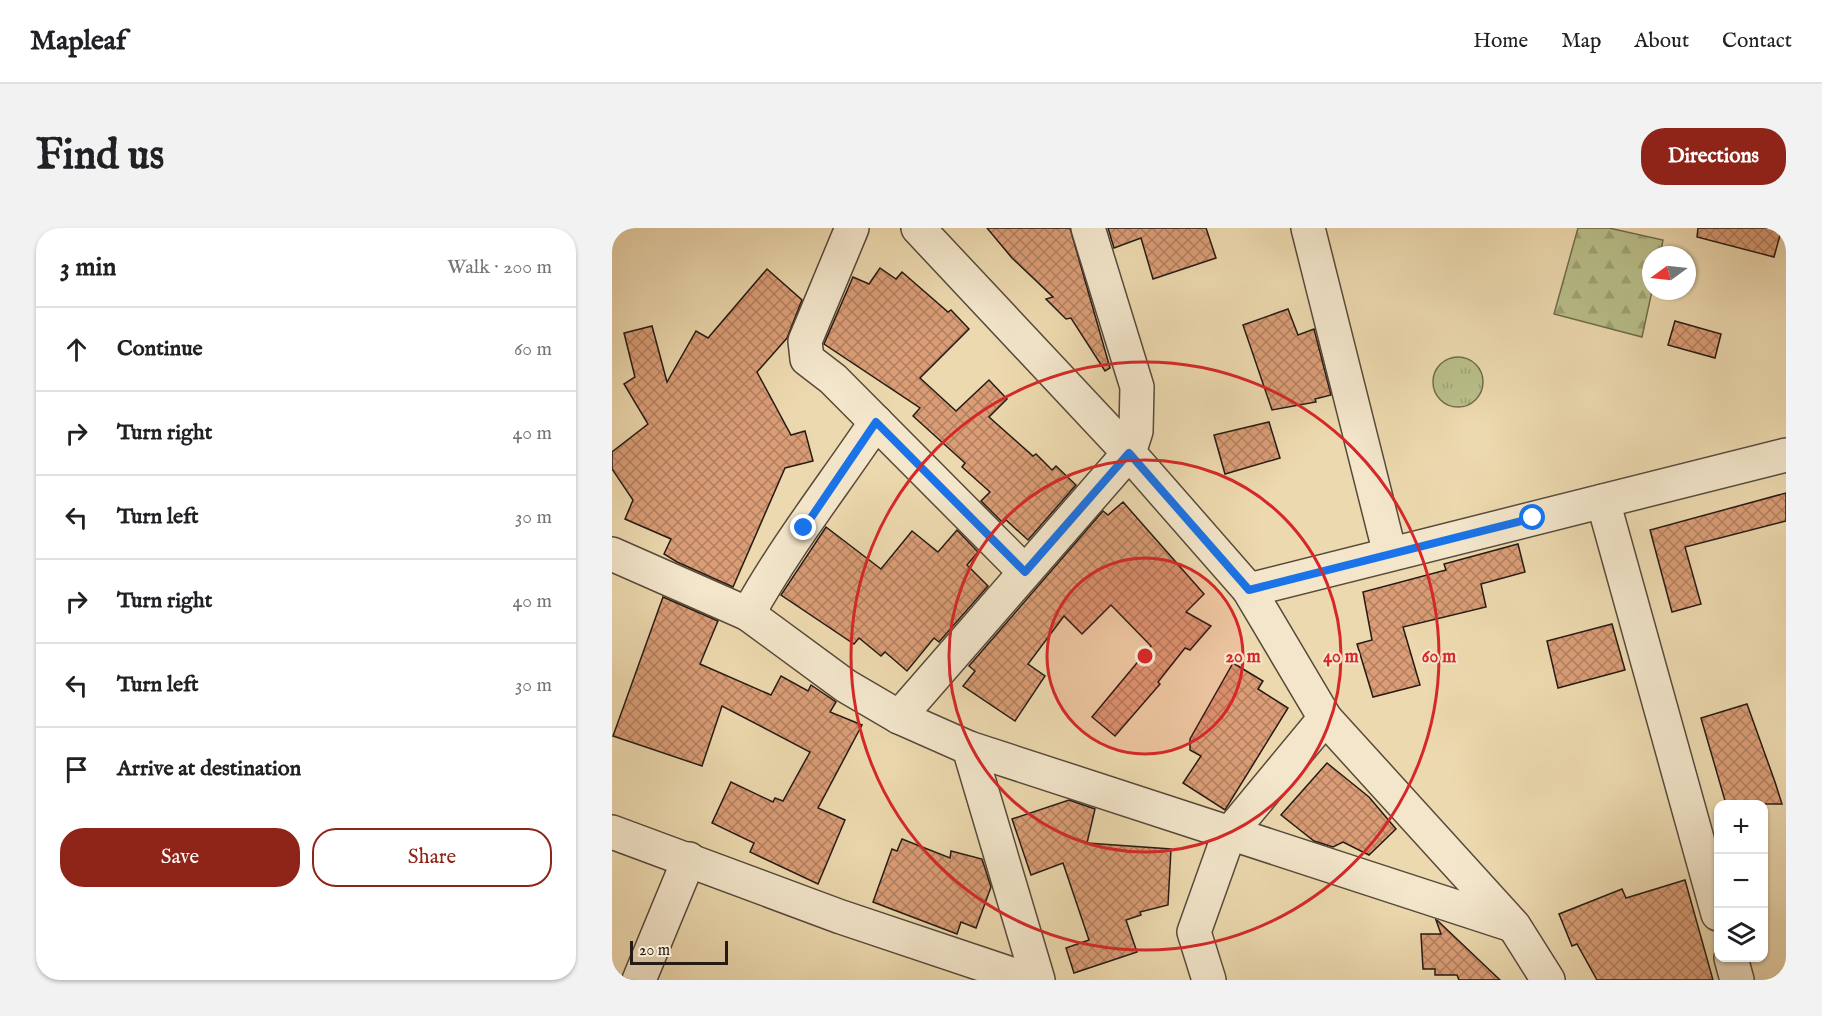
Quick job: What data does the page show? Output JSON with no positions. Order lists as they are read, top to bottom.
{
  "scale_bar": "20 m",
  "north": "left",
  "page": {
    "header": "Mapleaf",
    "nav": [
      "Home",
      "Map",
      "About",
      "Contact"
    ],
    "buttons": [
      "Directions",
      ["Save", "Share"]
    ],
    "title": "Find us",
    "heading": ["3 min", "Walk · 200 m"],
    "list": [
      ["Continue", "60 m"],
      ["Turn right", "40 m"],
      ["Turn left", "30 m"],
      ["Turn right", "40 m"],
      ["Turn left", "30 m"],
      "Arrive at destination"
    ],
    "map_buttons": ["+", "−"],
    "scale": "20 m"
  },
  "rings": ["20 m", "40 m", "60 m"]
}
